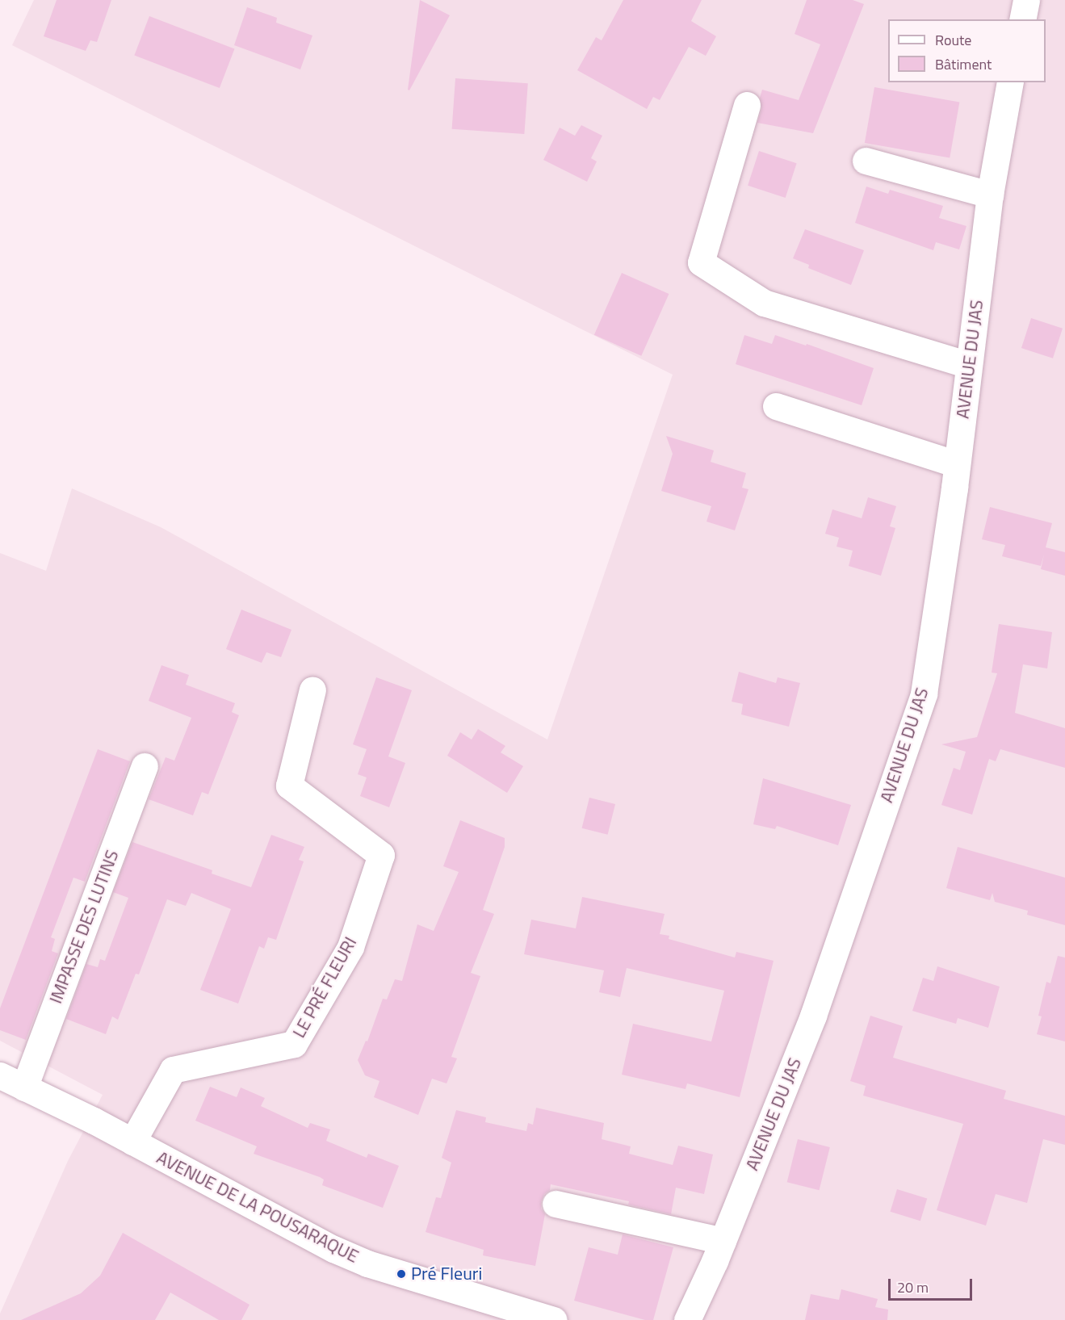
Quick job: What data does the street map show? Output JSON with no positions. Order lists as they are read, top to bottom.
{
  "streets": {
    "street": [
      "AVENUE DU JAS",
      "IMPASSE DES LUTINS",
      "LE PRÉ FLEURI",
      "AVENUE DE LA POUSARAQUE"
    ]
  },
  "crossings": [
    ["IMPASSE DES LUTINS", "AVENUE DE LA POUSARAQUE"],
    ["LE PRÉ FLEURI", "AVENUE DE LA POUSARAQUE"]
  ],
  "places": ["Pré Fleuri"],
  "legend": ["Route", "Bâtiment"],
  "scale_bar": "20 m"
}
